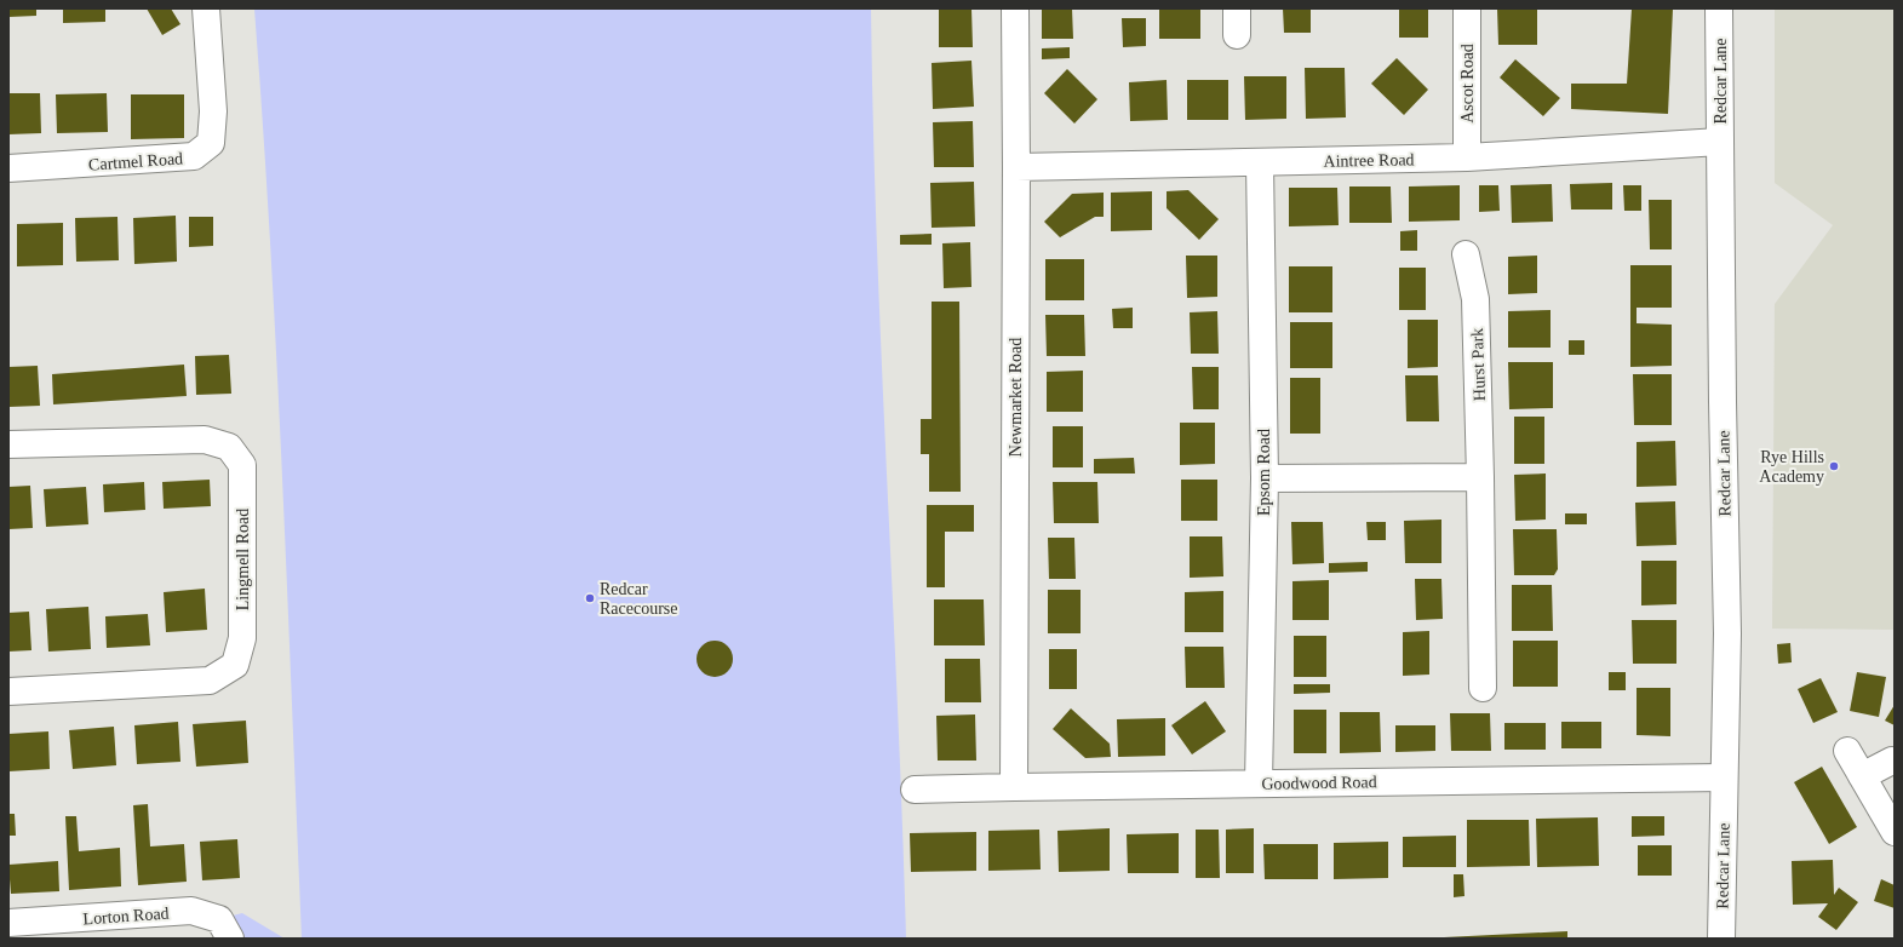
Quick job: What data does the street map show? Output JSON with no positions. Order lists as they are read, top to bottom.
{
  "streets": {
    "street": [
      "Redcar Lane",
      "Ascot Road",
      "Aintree Road",
      "Cartmel Road",
      "Hurst Park",
      "Newmarket Road",
      "Epsom Road",
      "Lingmell Road",
      "Goodwood Road",
      "Lorton Road"
    ]
  },
  "crossings": [
    ["Redcar Lane", "Aintree Road"],
    ["Redcar Lane", "Goodwood Road"],
    ["Ascot Road", "Aintree Road"],
    ["Aintree Road", "Newmarket Road"],
    ["Aintree Road", "Epsom Road"],
    ["Newmarket Road", "Goodwood Road"],
    ["Epsom Road", "Goodwood Road"]
  ],
  "places": ["Rye Hills Academy", "Redcar Racecourse"]
}
